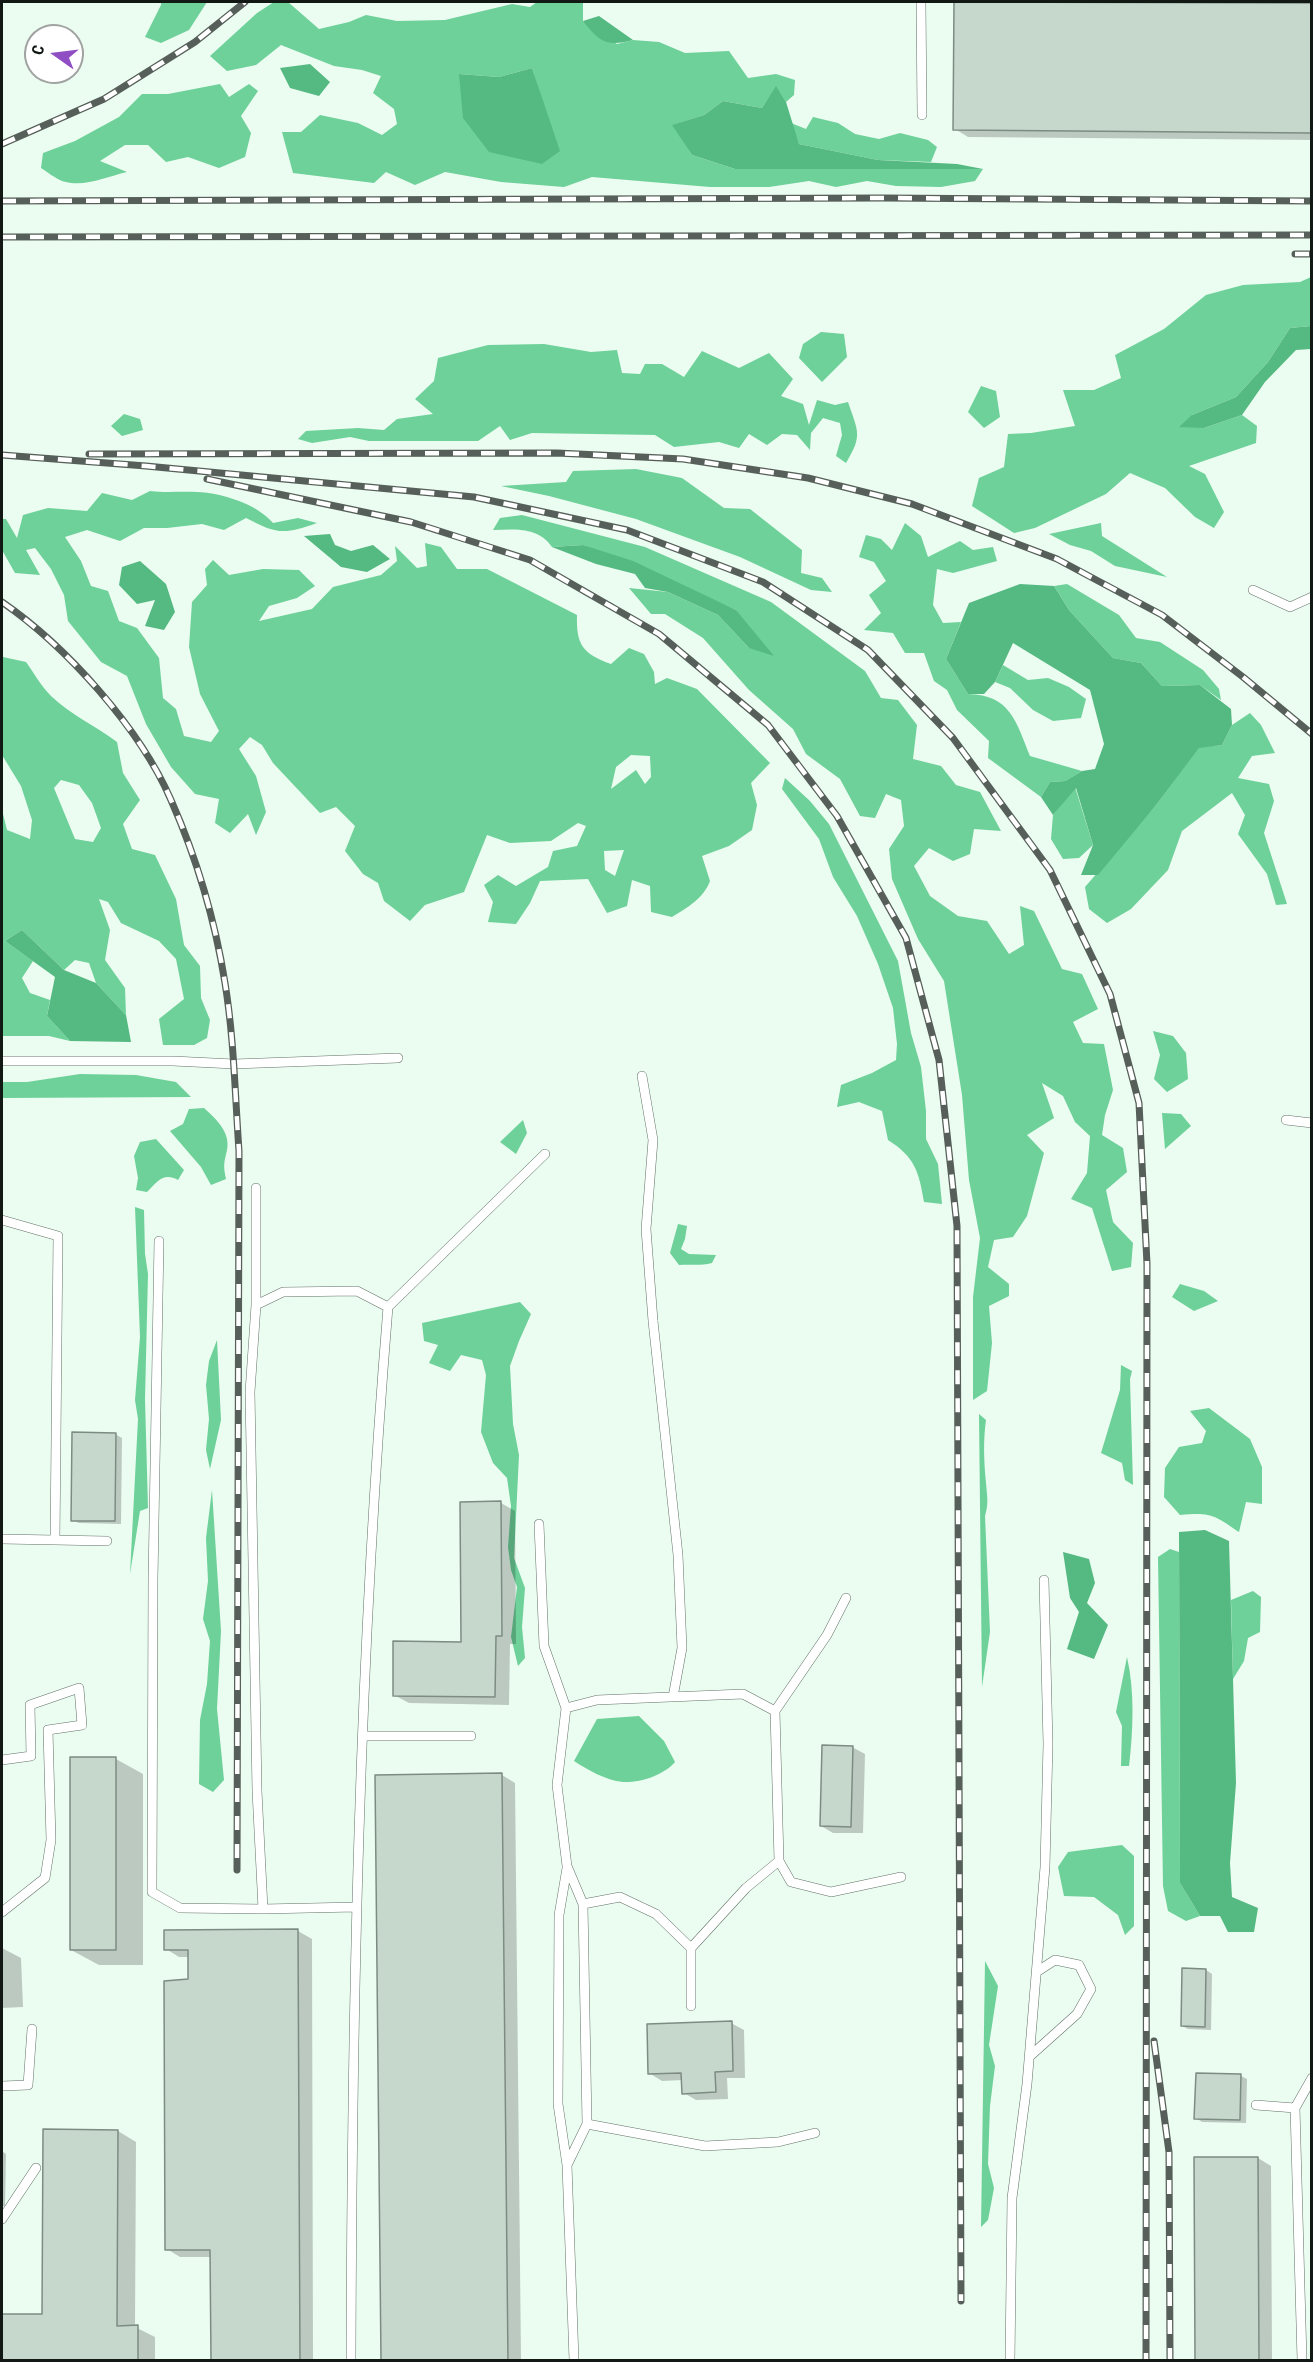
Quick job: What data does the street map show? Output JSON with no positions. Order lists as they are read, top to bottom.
{
  "north": "left"
}
